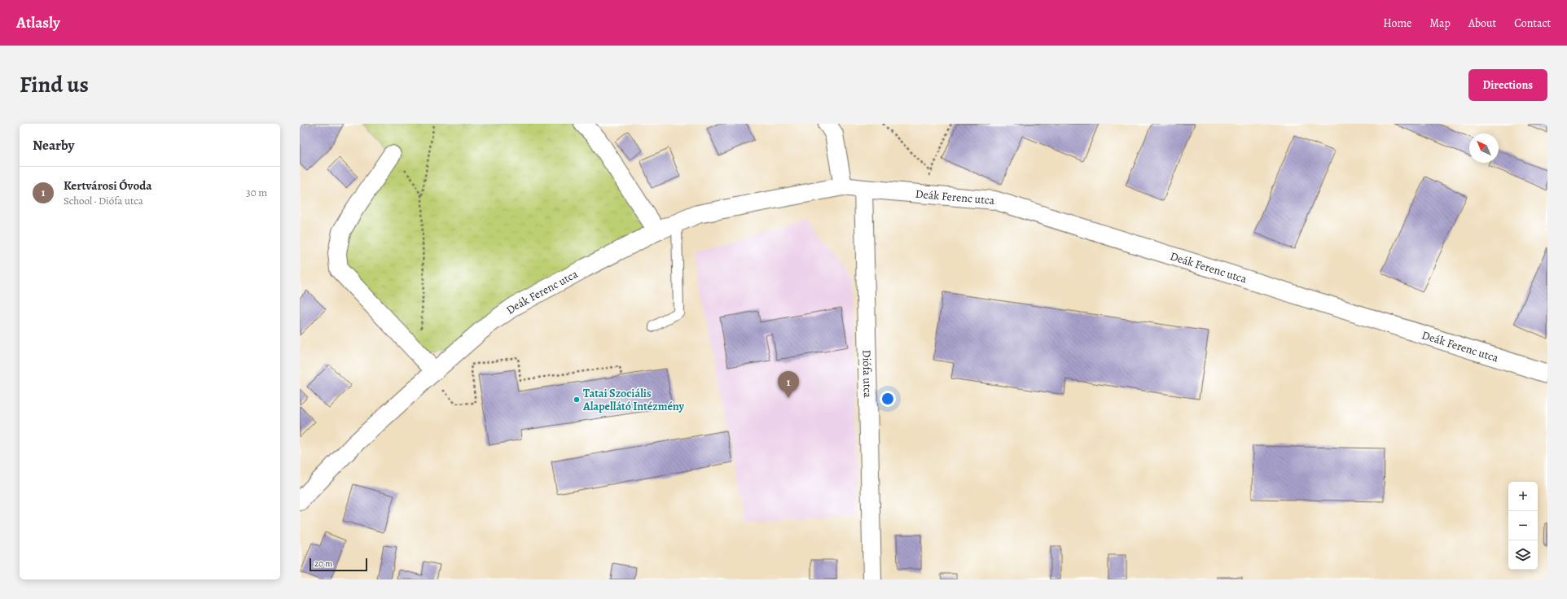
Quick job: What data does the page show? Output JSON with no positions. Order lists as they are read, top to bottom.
{
  "streets": {
    "street": ["Deák Ferenc utca", "Diófa utca"]
  },
  "crossings": [
    ["Deák Ferenc utca", "Diófa utca"]
  ],
  "places": ["Tatai Szociális Alapellátó Intézmény"],
  "scale_bar": "20 m",
  "north": "top left",
  "page": {
    "header": "Atlasly",
    "nav": [
      "Home",
      "Map",
      "About",
      "Contact"
    ],
    "title": "Find us",
    "buttons": "Directions",
    "heading": "Nearby",
    "list": [
      {
        "mark": "1",
        "name": "Kertvárosi Óvoda",
        "note": "School · Diófa utca",
        "value": "30 m"
      }
    ],
    "pins": "1",
    "map_buttons": ["+", "−"],
    "scale": "20 m"
  }
}
